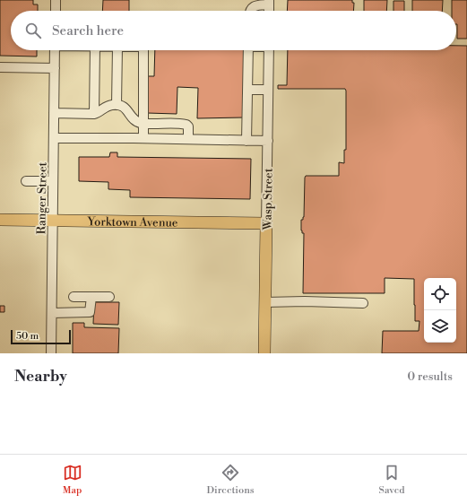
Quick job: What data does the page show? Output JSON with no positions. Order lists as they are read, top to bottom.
{
  "streets": {
    "main road": ["Wasp Street", "Yorktown Avenue"],
    "street": ["Ranger Street"]
  },
  "crossings": [
    ["Ranger Street", "Yorktown Avenue"],
    ["Wasp Street", "Yorktown Avenue"]
  ],
  "scale_bar": "50 m",
  "page": {
    "search": "Search here",
    "scale": "50 m",
    "heading": ["Nearby", "0 results"],
    "nav": ["Map", "Directions", "Saved"]
  }
}
